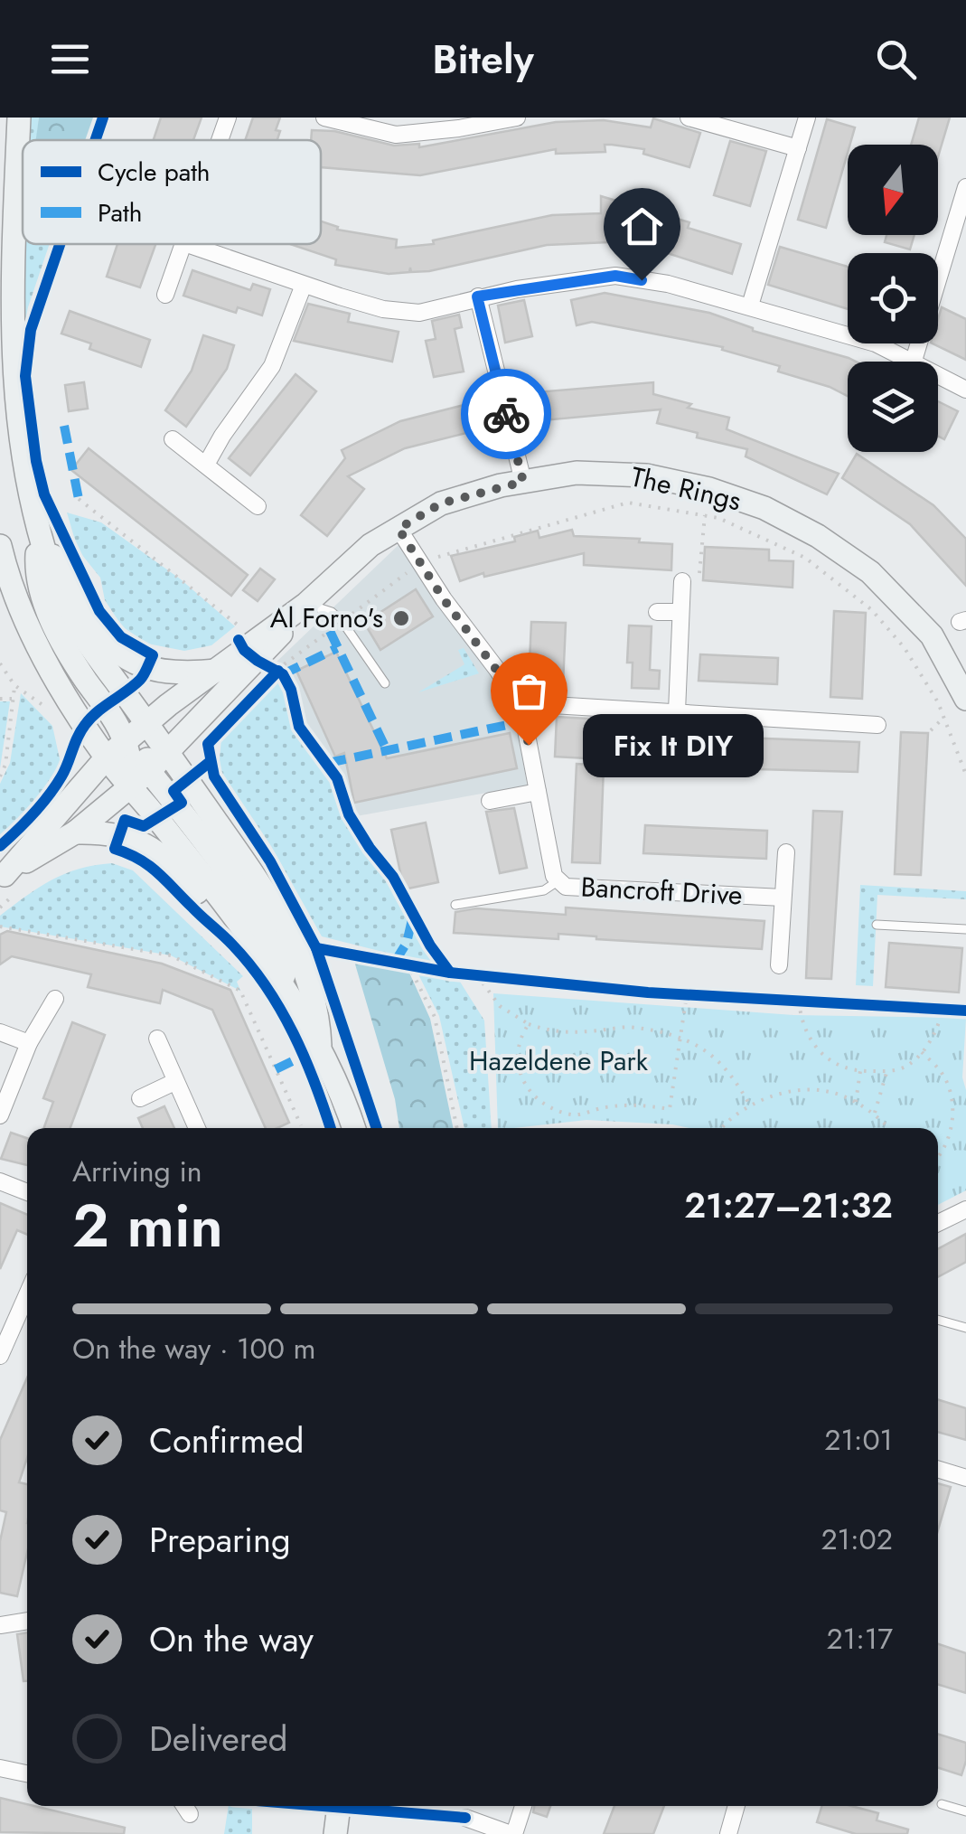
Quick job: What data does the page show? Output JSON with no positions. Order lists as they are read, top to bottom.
{
  "streets": {
    "street": ["The Rings", "Bancroft Drive"]
  },
  "crossings": [
    ["The Rings", "Bancroft Drive"]
  ],
  "parks": ["Hazeldene Park"],
  "places": ["Al Forno's", "Fix It DIY"],
  "legend": ["Cycle path", "Path"],
  "north": "bottom",
  "page": {
    "header": "Bitely",
    "bubble": "Fix It DIY",
    "heading": ["2 min", "Arriving in", "21:27–21:32"],
    "bar": "On the way · 100 m",
    "list": [
      ["Confirmed", "21:01"],
      ["Preparing", "21:02"],
      ["On the way", "21:17"],
      "Delivered"
    ]
  }
}
